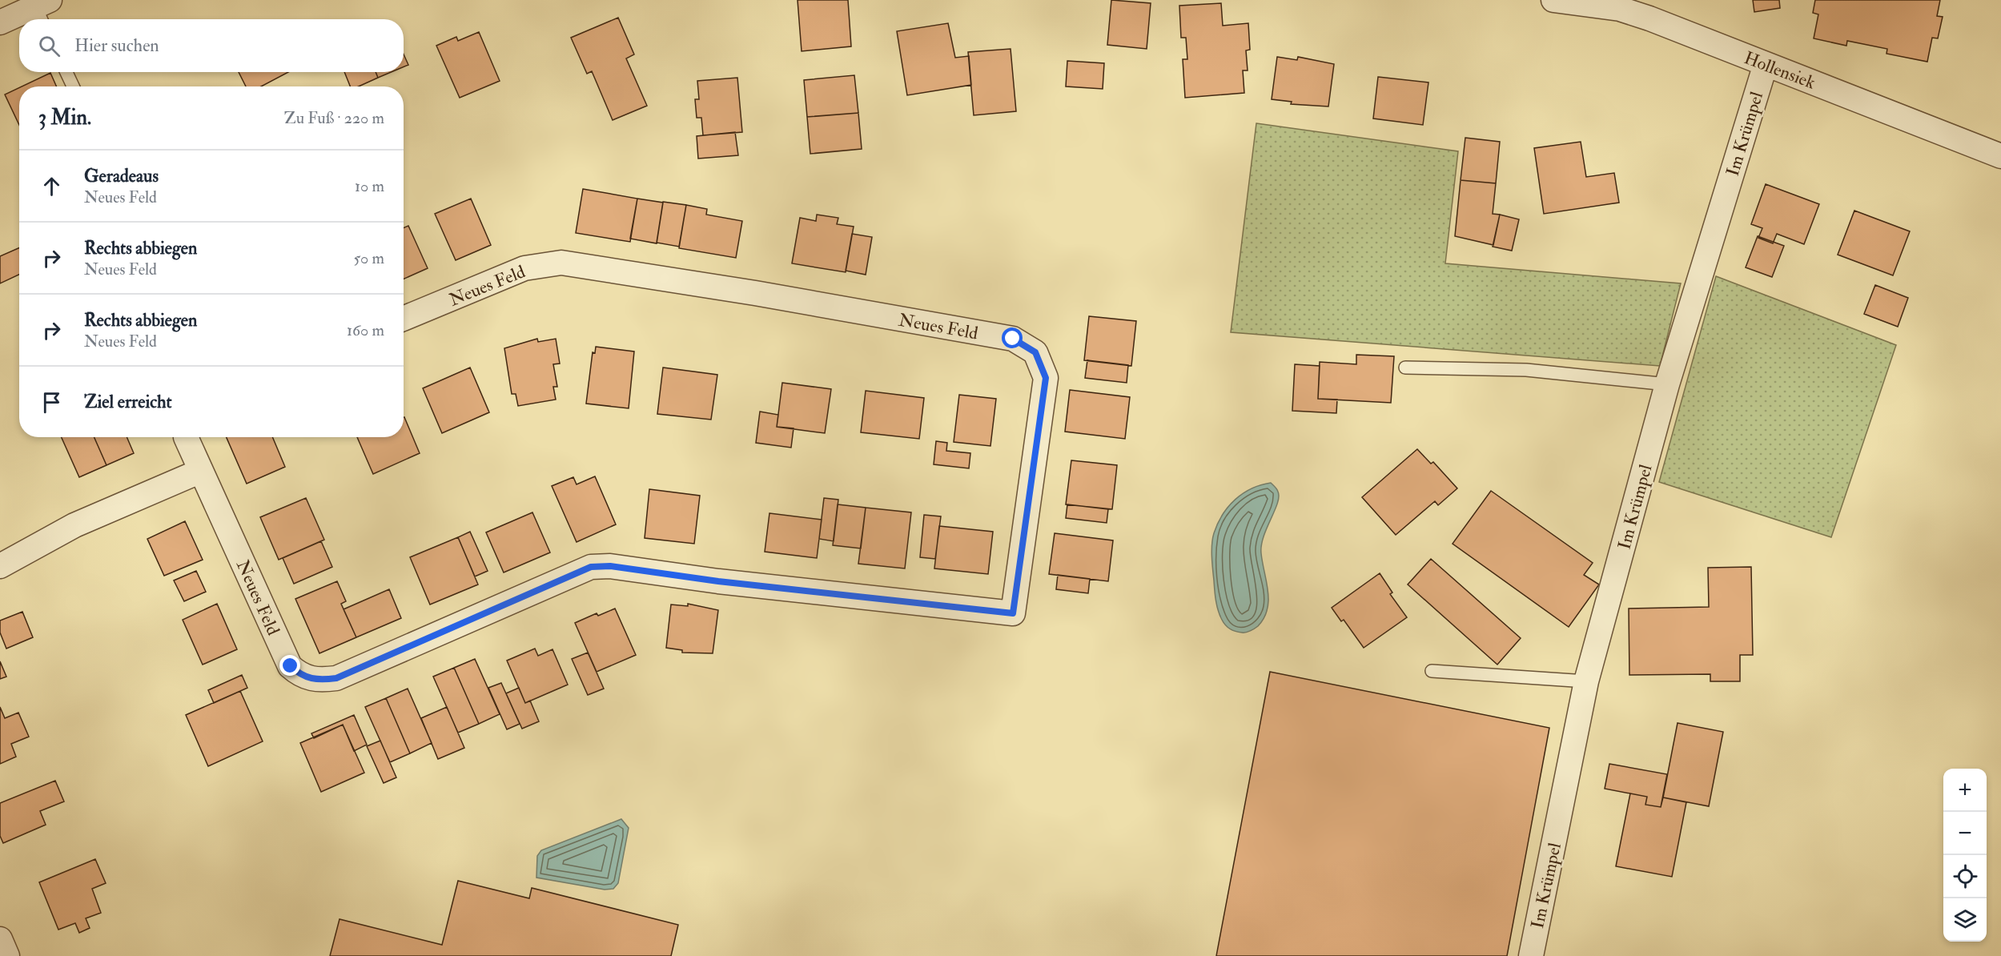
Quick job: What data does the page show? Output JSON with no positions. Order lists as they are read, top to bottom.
{
  "streets": {
    "street": ["Hollensiek", "Im Krümpel", "Neues Feld"]
  },
  "crossings": [
    ["Hollensiek", "Im Krümpel"]
  ],
  "page": {
    "search": "Hier suchen",
    "heading": ["3 Min.", "Zu Fuß · 220 m"],
    "list": [
      ["Geradeaus", "Neues Feld", "10 m"],
      ["Rechts abbiegen", "Neues Feld", "50 m"],
      ["Rechts abbiegen", "Neues Feld", "160 m"],
      "Ziel erreicht"
    ],
    "map_buttons": ["+", "−"]
  }
}
